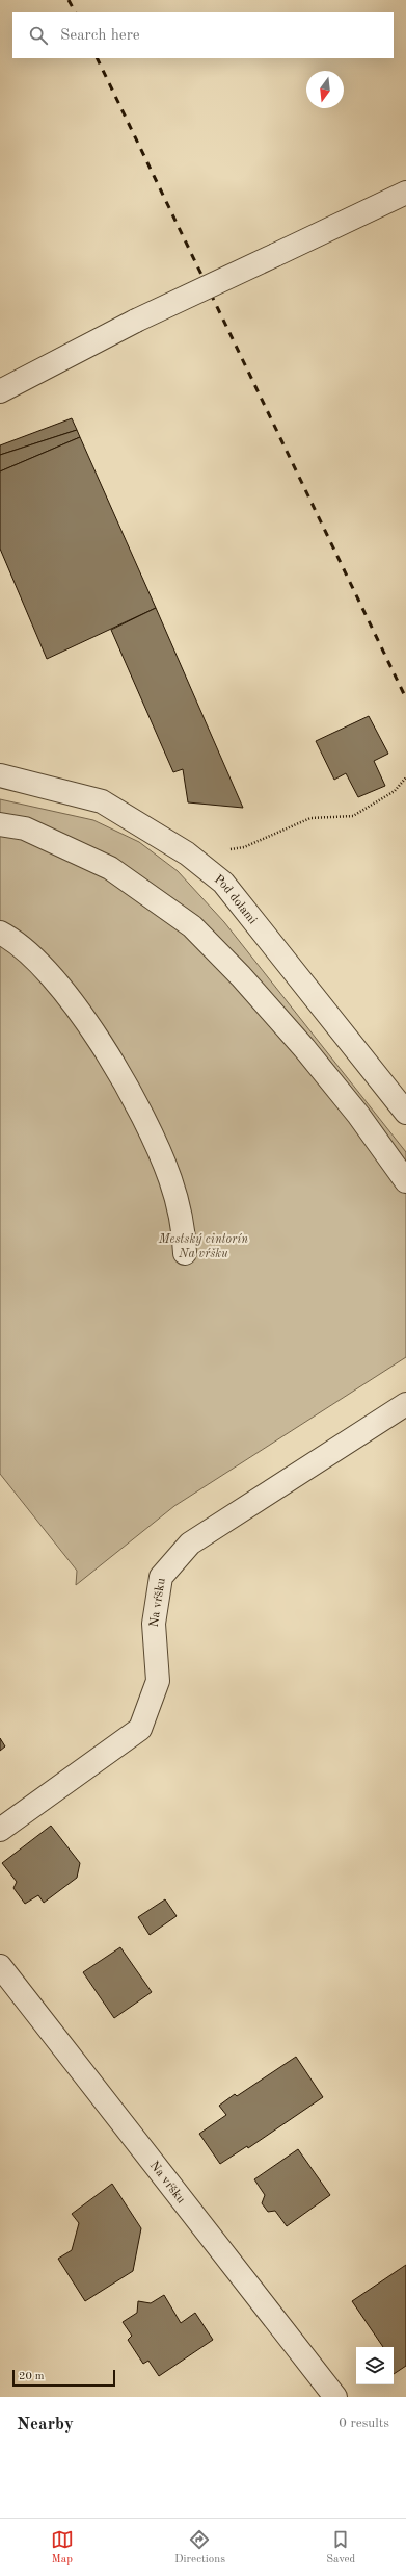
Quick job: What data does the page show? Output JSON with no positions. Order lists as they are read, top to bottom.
{
  "streets": {
    "street": ["Pod dolami", "Na vŕšku"]
  },
  "parks": ["Mestský cintorín Na vŕšku"],
  "scale_bar": "20 m",
  "north": "bottom",
  "page": {
    "search": "Search here",
    "scale": "20 m",
    "heading": ["Nearby", "0 results"],
    "nav": ["Map", "Directions", "Saved"]
  }
}
